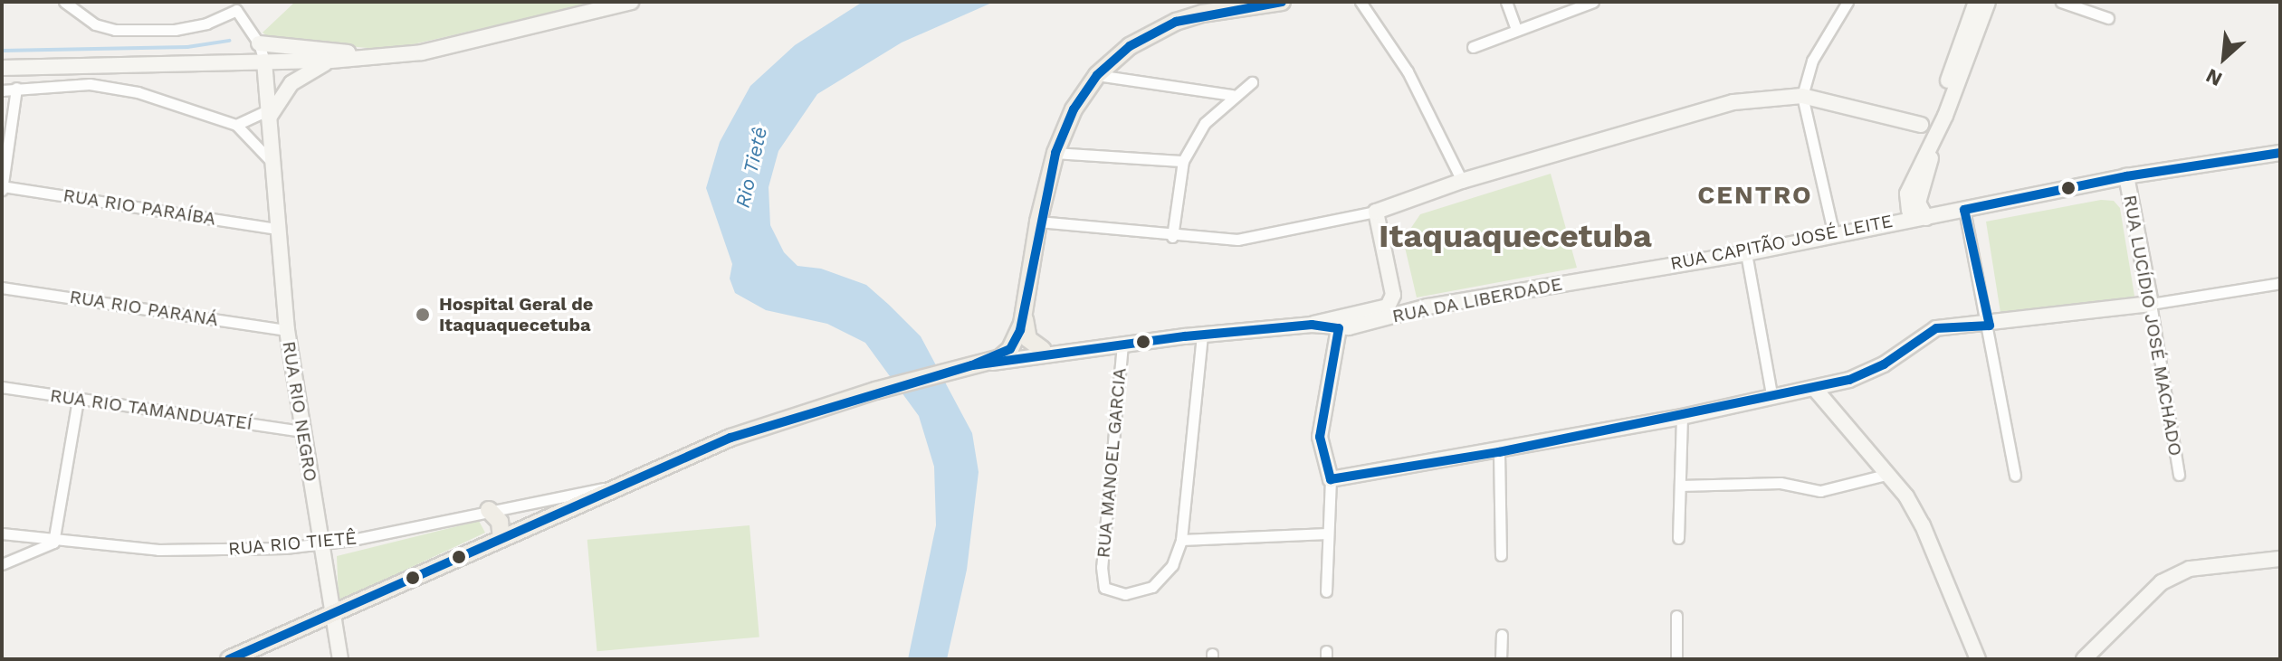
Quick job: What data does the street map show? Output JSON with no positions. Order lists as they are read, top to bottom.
{
  "streets": {
    "main road": [
      "RUA CAPITÃO JOSÉ LEITE",
      "RUA DA LIBERDADE",
      "RUA LUCÍDIO JOSÉ MACHADO",
      "RUA RIO NEGRO"
    ],
    "street": [
      "RUA RIO PARAÍBA",
      "RUA RIO PARANÁ",
      "RUA RIO TAMANDUATEÍ",
      "RUA MANOEL GARCIA",
      "RUA RIO TIETÊ"
    ]
  },
  "crossings": [
    ["RUA RIO PARAÍBA", "RUA RIO NEGRO"],
    ["RUA CAPITÃO JOSÉ LEITE", "RUA DA LIBERDADE"],
    ["RUA DA LIBERDADE", "RUA MANOEL GARCIA"],
    ["RUA RIO PARANÁ", "RUA RIO NEGRO"],
    ["RUA RIO TAMANDUATEÍ", "RUA RIO NEGRO"],
    ["RUA RIO NEGRO", "RUA RIO TIETÊ"]
  ],
  "districts": ["CENTRO", "Itaquaquecetuba"],
  "water": ["Rio Tietê"],
  "places": ["Hospital Geral de Itaquaquecetuba"],
  "north": "bottom left"
}
